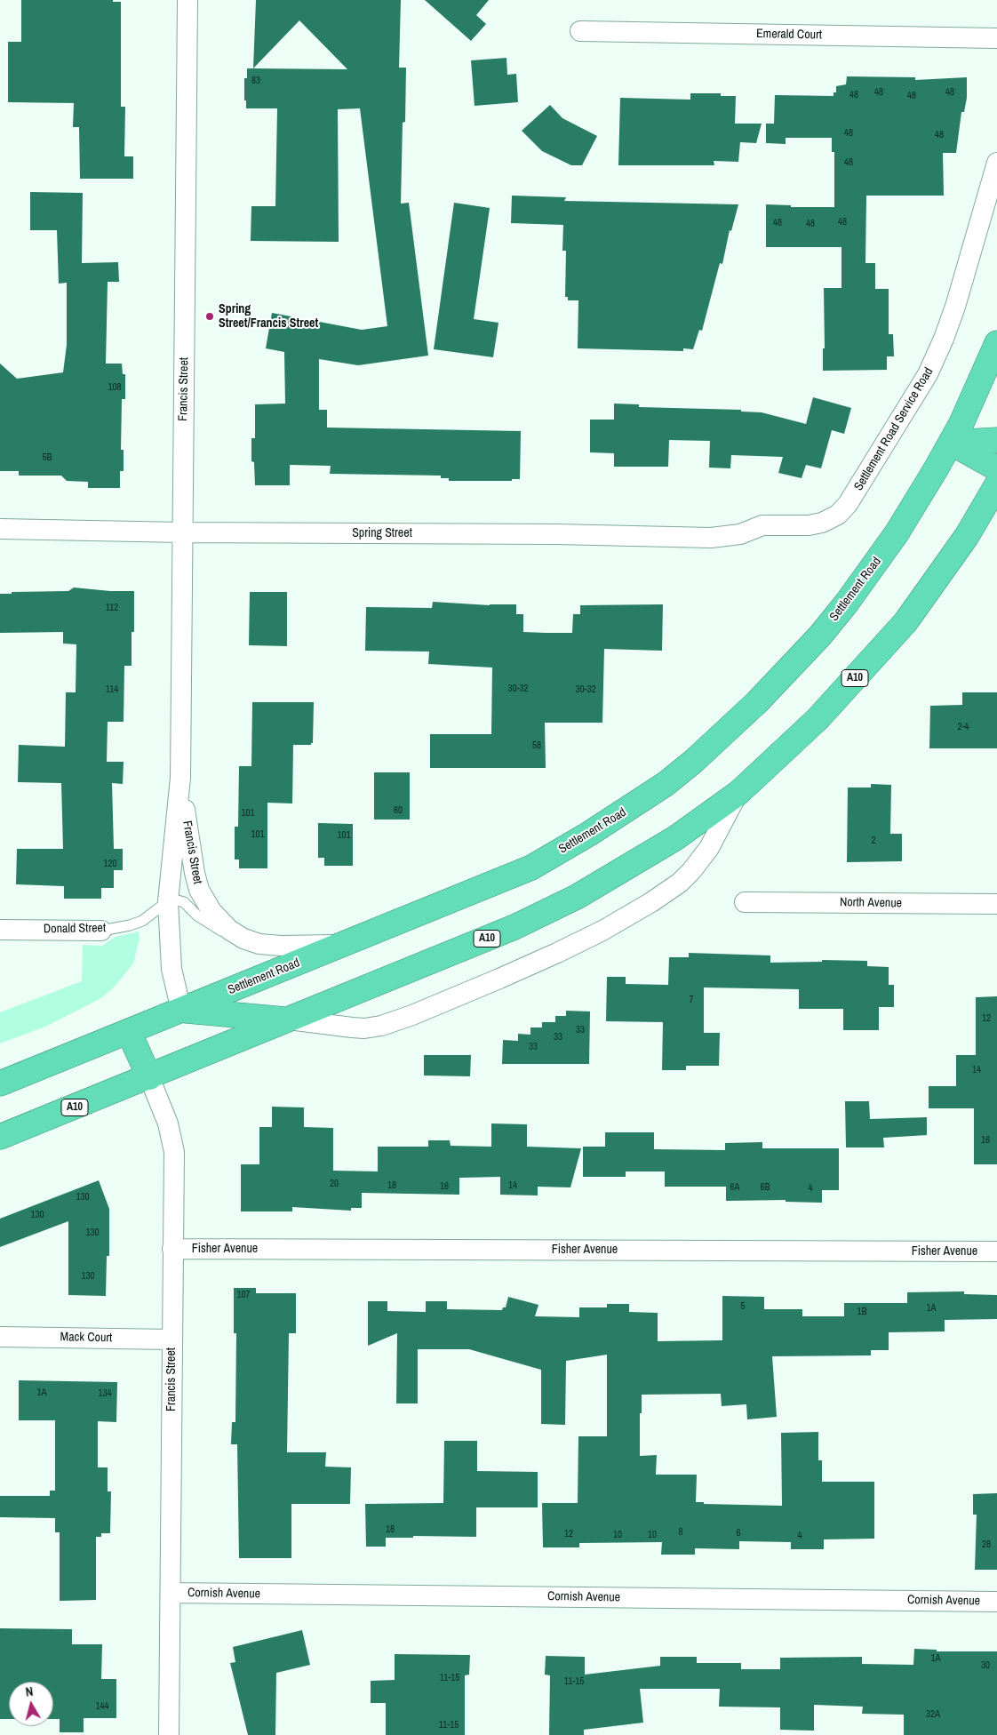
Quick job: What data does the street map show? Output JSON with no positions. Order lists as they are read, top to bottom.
{
  "streets": {
    "highway": ["Francis Street", "Settlement Road", "A10"],
    "street": [
      "Emerald Court",
      "Settlement Road Service Road",
      "Spring Street",
      "North Avenue",
      "Donald Street",
      "Fisher Avenue",
      "Mack Court",
      "Cornish Avenue"
    ]
  },
  "crossings": [
    ["Francis Street", "Spring Street"],
    ["Francis Street", "Settlement Road"],
    ["Francis Street", "A10"],
    ["Francis Street", "Donald Street"],
    ["Francis Street", "Fisher Avenue"],
    ["Francis Street", "Mack Court"],
    ["Francis Street", "Cornish Avenue"],
    ["Settlement Road Service Road", "Spring Street"]
  ],
  "places": ["Spring Street/Francis Street"],
  "house_numbers": [
    "83",
    "48",
    "48",
    "48",
    "48",
    "48",
    "48",
    "48",
    "48",
    "48",
    "48",
    "108",
    "5B",
    "112",
    "30-32",
    "114",
    "30-32",
    "2-4",
    "58",
    "60",
    "101",
    "101",
    "101",
    "2",
    "120",
    "7",
    "12",
    "33",
    "33",
    "33",
    "14",
    "16",
    "20",
    "18",
    "14",
    "16",
    "6A",
    "6B",
    "4",
    "130",
    "130",
    "130",
    "130",
    "107",
    "5",
    "1A",
    "1B",
    "1A",
    "134",
    "18",
    "8",
    "6",
    "12",
    "10",
    "10",
    "4",
    "28",
    "1A",
    "30",
    "11-15",
    "11-15",
    "144",
    "32A",
    "11-15"
  ],
  "north": "top"
}
